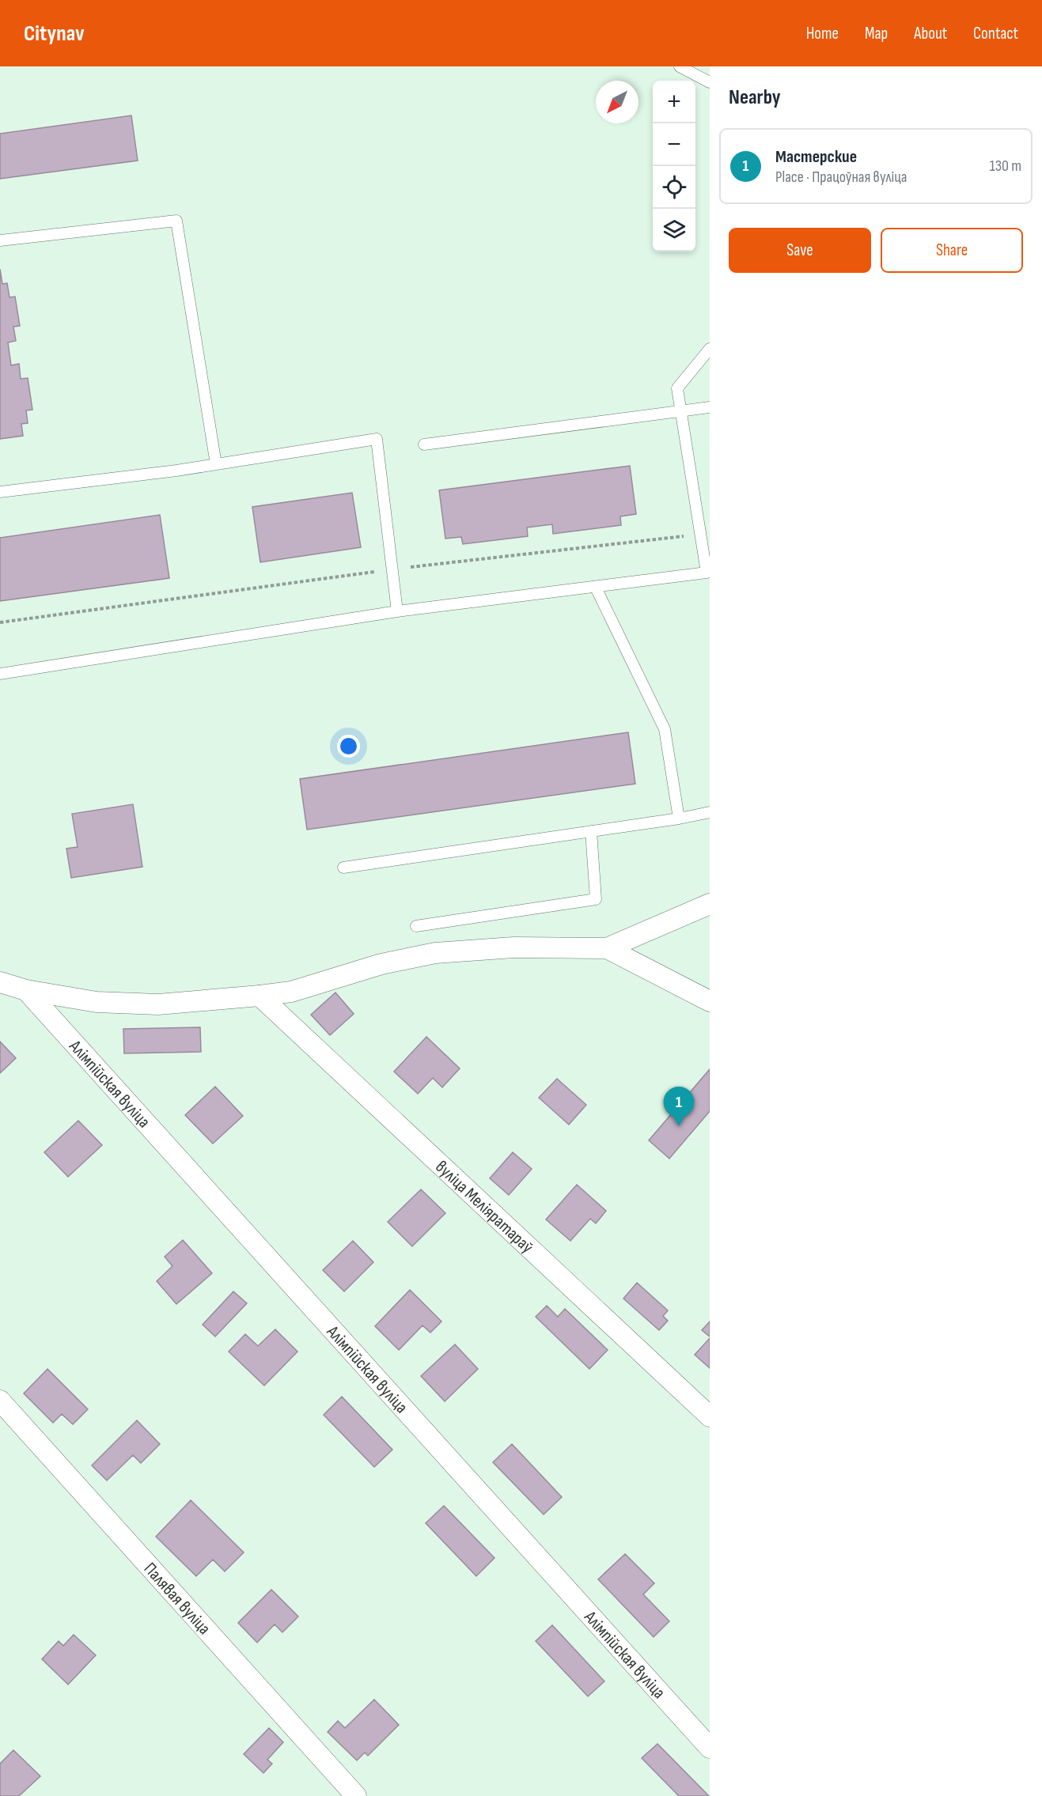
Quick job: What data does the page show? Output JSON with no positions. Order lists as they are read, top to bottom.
{
  "streets": {
    "street": ["Алімпійская вуліца", "вуліца Меліяратараў", "Палявая вуліца"]
  },
  "north": "bottom left",
  "page": {
    "header": "Citynav",
    "nav": [
      "Home",
      "Map",
      "About",
      "Contact"
    ],
    "heading": "Nearby",
    "map_buttons": ["+", "−"],
    "list": [
      {
        "mark": "1",
        "name": "Мастерские",
        "note": "Place · Працоўная вуліца",
        "value": "130 m"
      }
    ],
    "buttons": ["Save", "Share"],
    "pins": "1"
  }
}
